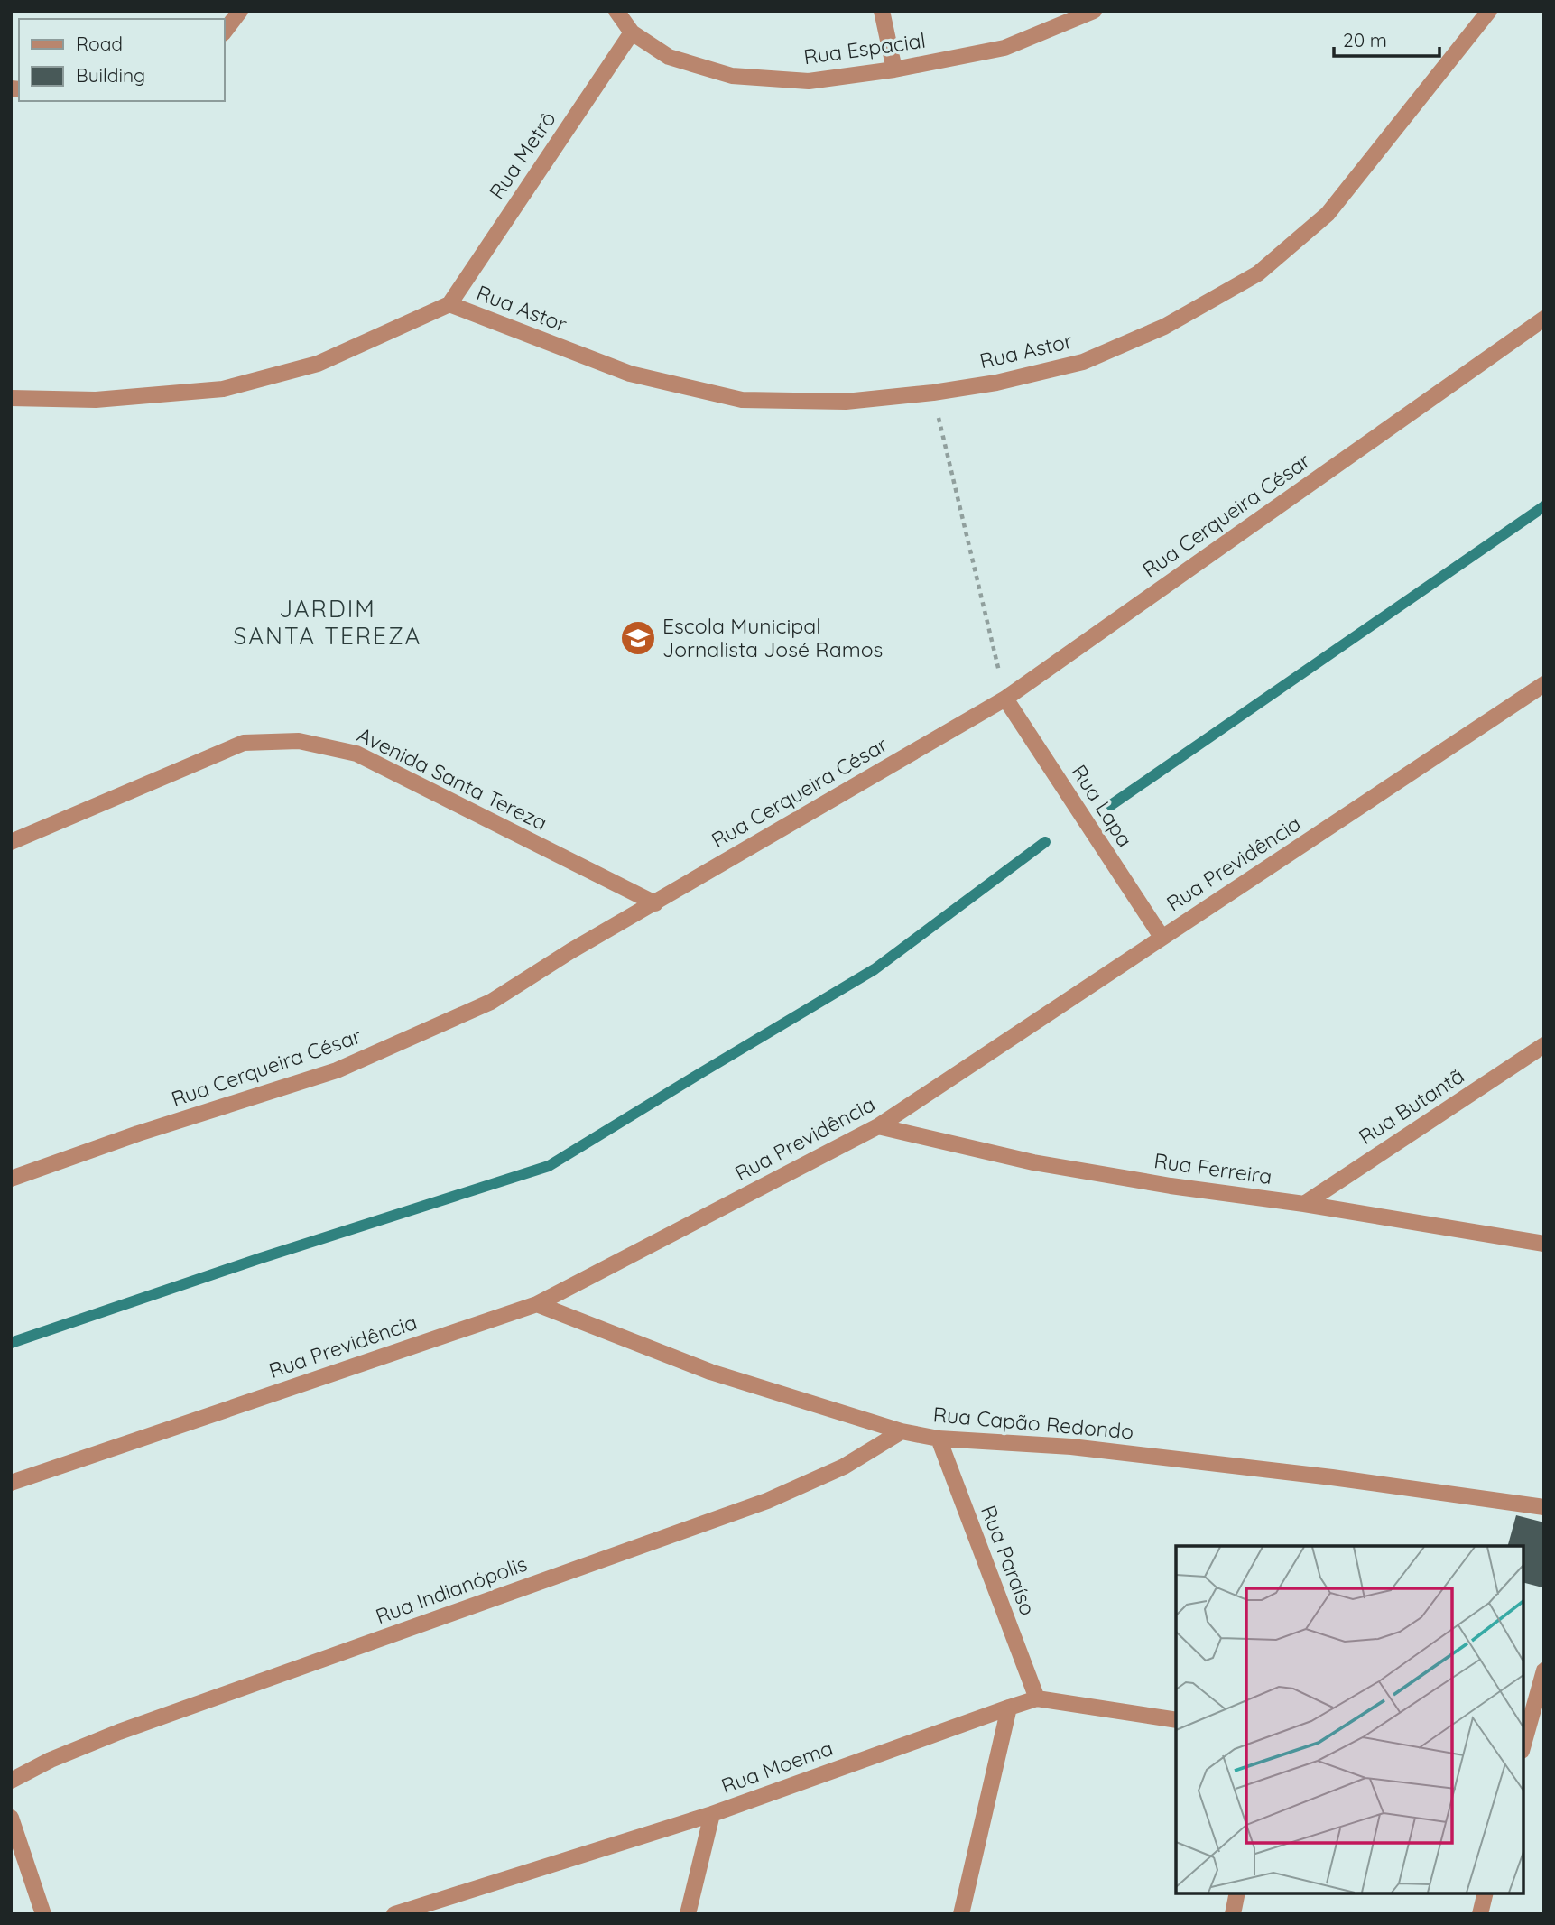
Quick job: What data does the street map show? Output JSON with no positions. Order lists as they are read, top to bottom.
{
  "streets": {
    "street": [
      "Rua Espacial",
      "Rua Metrô",
      "Rua Astor",
      "Rua Cerqueira César",
      "Avenida Santa Tereza",
      "Rua Lapa",
      "Rua Previdência",
      "Rua Butantã",
      "Rua Ferreira",
      "Rua Capão Redondo",
      "Rua Paraíso",
      "Rua Indianópolis",
      "Rua Moema"
    ]
  },
  "crossings": [
    ["Rua Espacial", "Rua Metrô"],
    ["Rua Metrô", "Rua Astor"],
    ["Rua Cerqueira César", "Avenida Santa Tereza"],
    ["Rua Cerqueira César", "Rua Lapa"],
    ["Rua Lapa", "Rua Previdência"],
    ["Rua Previdência", "Rua Ferreira"],
    ["Rua Previdência", "Rua Capão Redondo"],
    ["Rua Butantã", "Rua Ferreira"],
    ["Rua Capão Redondo", "Rua Paraíso"],
    ["Rua Capão Redondo", "Rua Indianópolis"],
    ["Rua Paraíso", "Rua Moema"]
  ],
  "districts": ["JARDIM SANTA TEREZA"],
  "places": {
    "school or university": ["Escola Municipal Jornalista José Ramos"]
  },
  "legend": ["Road", "Building"],
  "scale_bar": "20 m"
}
